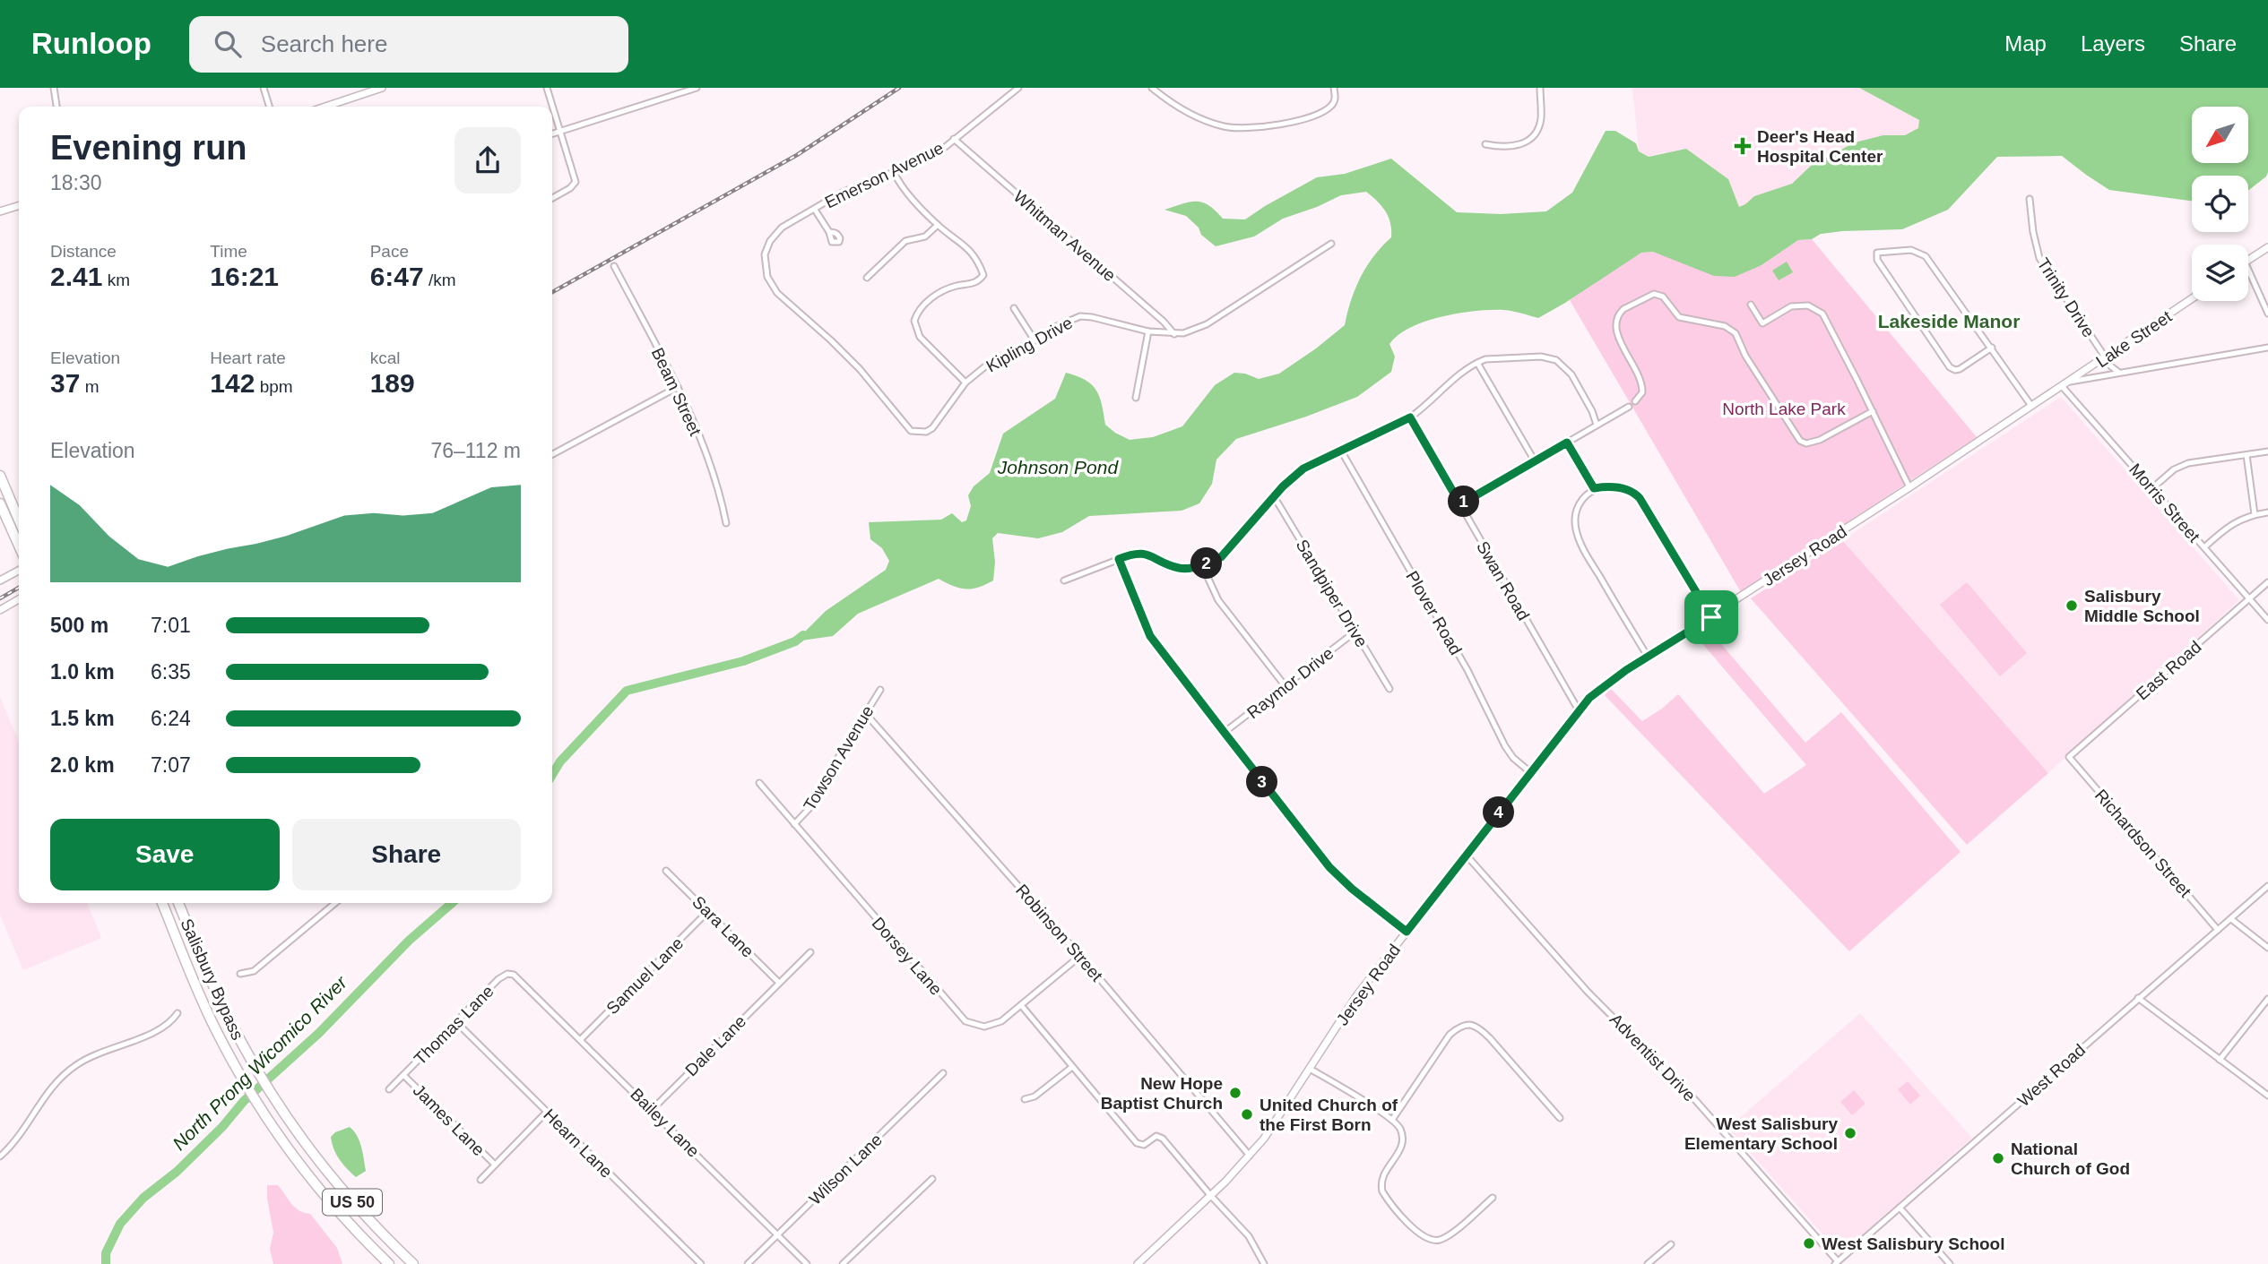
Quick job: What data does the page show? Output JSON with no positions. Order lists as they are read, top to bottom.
{
  "streets": {
    "highway": ["Salisbury Bypass", "US 50"],
    "street": [
      "Emerson Avenue",
      "Whitman Avenue",
      "Trinity Drive",
      "Lake Street",
      "Kipling Drive",
      "Beam Street",
      "Morris Street",
      "Jersey Road",
      "Swan Road",
      "Sandpiper Drive",
      "Plover Road",
      "East Road",
      "Raymor Drive",
      "Towson Avenue",
      "Richardson Street",
      "Sara Lane",
      "Robinson Street",
      "Dorsey Lane",
      "Samuel Lane",
      "Thomas Lane",
      "Dale Lane",
      "Adventist Drive",
      "West Road",
      "James Lane",
      "Bailey Lane",
      "Hearn Lane",
      "Wilson Lane"
    ]
  },
  "crossings": [
    ["Emerson Avenue", "Whitman Avenue"],
    ["Emerson Avenue", "Kipling Drive"],
    ["Whitman Avenue", "Kipling Drive"],
    ["Trinity Drive", "Lake Street"],
    ["Lake Street", "Morris Street"],
    ["Lake Street", "Jersey Road"],
    ["Morris Street", "Jersey Road"],
    ["Morris Street", "East Road"],
    ["Jersey Road", "Swan Road"],
    ["Jersey Road", "Plover Road"],
    ["Jersey Road", "Robinson Street"],
    ["Jersey Road", "Adventist Drive"],
    ["Sandpiper Drive", "Raymor Drive"],
    ["East Road", "Richardson Street"],
    ["Towson Avenue", "Robinson Street"],
    ["Towson Avenue", "Dorsey Lane"],
    ["Richardson Street", "West Road"],
    ["Sara Lane", "Samuel Lane"],
    ["Sara Lane", "Dale Lane"],
    ["Robinson Street", "Dorsey Lane"],
    ["Samuel Lane", "Bailey Lane"],
    ["Thomas Lane", "James Lane"],
    ["Thomas Lane", "Bailey Lane"],
    ["Thomas Lane", "Hearn Lane"],
    ["Dale Lane", "Bailey Lane"],
    ["Adventist Drive", "West Road"],
    ["Bailey Lane", "Wilson Lane"]
  ],
  "districts": ["Lakeside Manor"],
  "water": ["Johnson Pond", "North Prong Wicomico River"],
  "parks": ["North Lake Park"],
  "places": {
    "health": ["Deer's Head Hospital Center"],
    "other": [
      "Salisbury Middle School",
      "New Hope Baptist Church",
      "United Church of the First Born",
      "West Salisbury Elementary School",
      "National Church of God",
      "West Salisbury School"
    ]
  },
  "north": "bottom left",
  "page": {
    "header": "Runloop",
    "search": "Search here",
    "nav": ["Map", "Layers", "Share"],
    "heading": ["Evening run", "18:30"],
    "stats": [
      ["Distance", "2.41 km"],
      ["Time", "16:21"],
      ["Pace", "6:47 /km"],
      ["Elevation", "37 m"],
      ["Heart rate", "142 bpm"],
      ["kcal", "189"]
    ],
    "chart": ["Elevation", "76–112 m"],
    "pins": [
      "1",
      "2",
      "3",
      "4"
    ],
    "list": [
      {
        "name": "500 m",
        "note": "7:01"
      },
      {
        "name": "1.0 km",
        "note": "6:35"
      },
      {
        "name": "1.5 km",
        "note": "6:24"
      },
      {
        "name": "2.0 km",
        "note": "7:07"
      }
    ],
    "buttons": ["Save", "Share"]
  }
}
